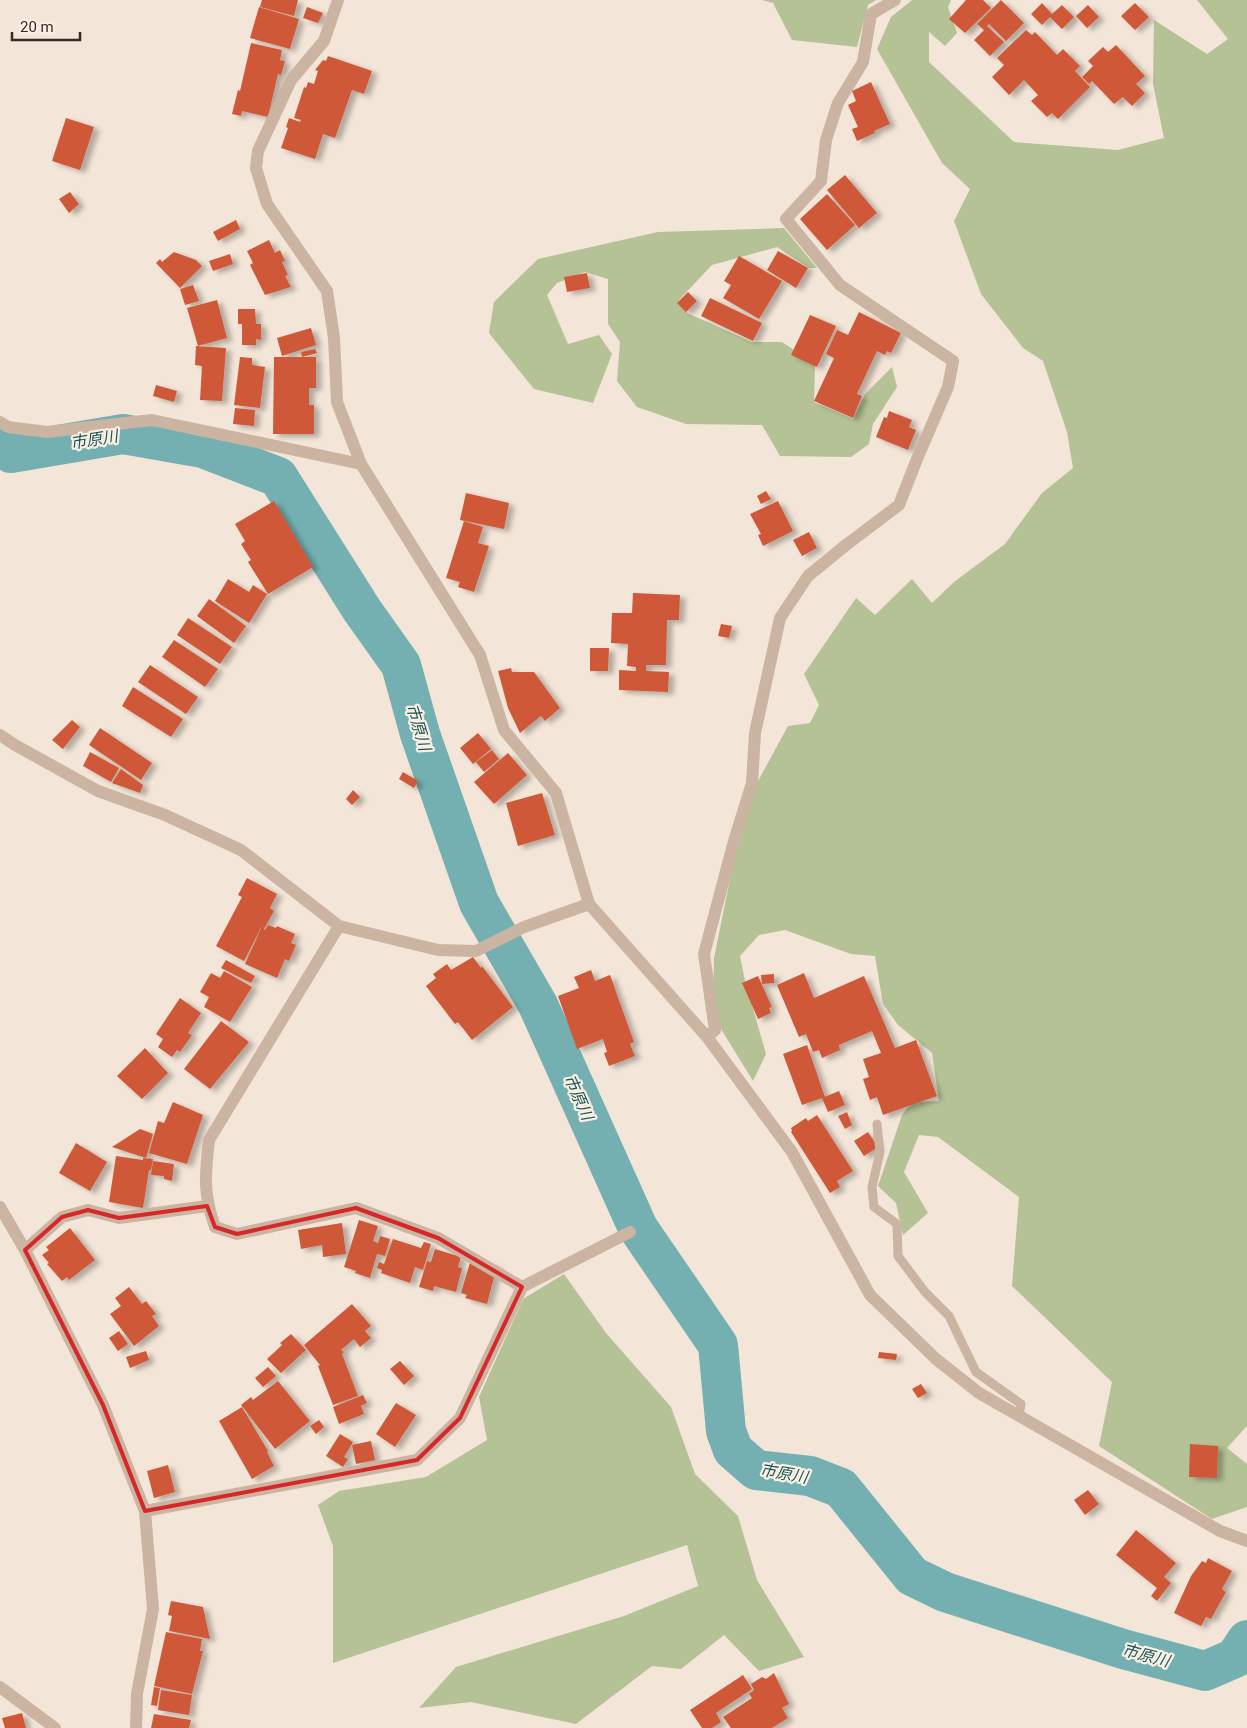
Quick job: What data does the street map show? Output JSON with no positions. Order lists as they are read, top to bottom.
{
  "water": ["市原川"],
  "scale_bar": "20 m"
}
